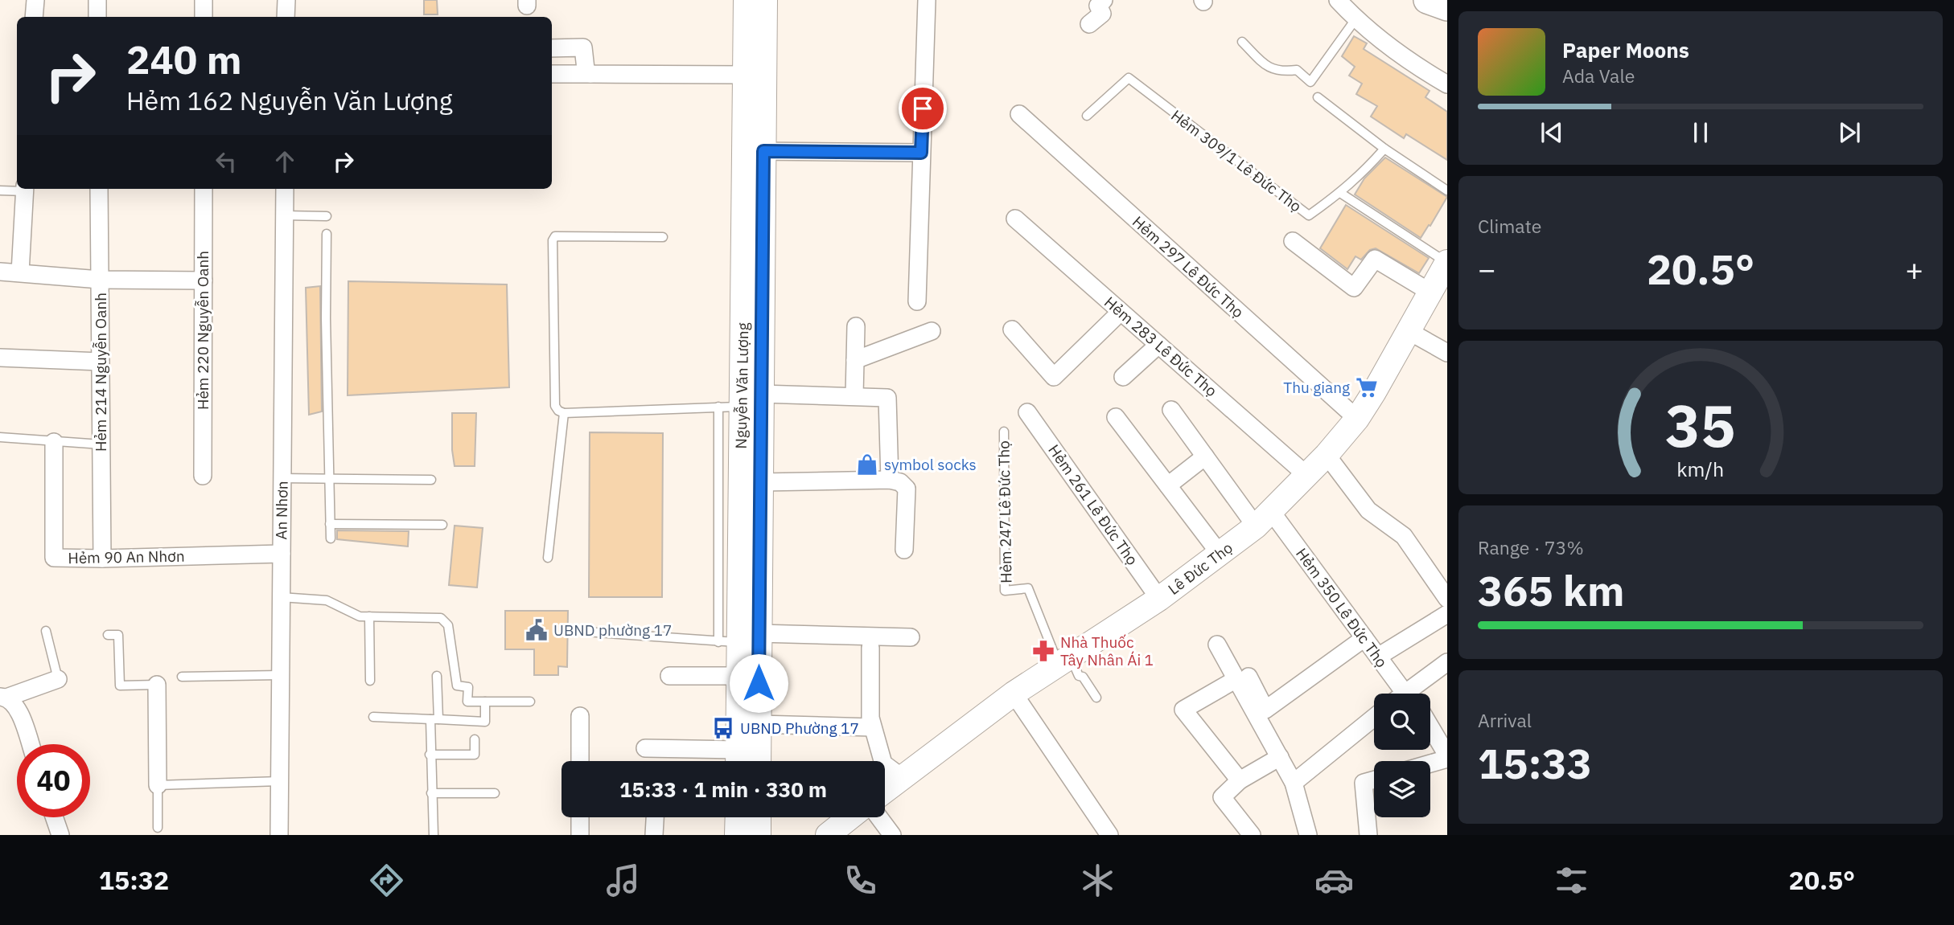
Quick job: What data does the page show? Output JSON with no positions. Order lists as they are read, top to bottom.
{
  "streets": {
    "street": [
      "Hẻm 297 Lê Đức Thọ",
      "Hẻm 220 Nguyễn Oanh",
      "Hẻm 283 Lê Đức Thọ",
      "Hẻm 214 Nguyễn Oanh",
      "Nguyễn Văn Lượng",
      "Hẻm 261 Lê Đức Thọ",
      "An Nhơn",
      "Hẻm 90 An Nhơn",
      "Lê Đức Thọ",
      "Hẻm 350 Lê Đức Thọ"
    ],
    "lane": ["Hẻm 309/1 Lê Đức Thọ", "Hẻm 247 Lê Đức Thọ"]
  },
  "crossings": [
    ["Hẻm 297 Lê Đức Thọ", "Lê Đức Thọ"],
    ["Hẻm 283 Lê Đức Thọ", "Lê Đức Thọ"],
    ["Hẻm 214 Nguyễn Oanh", "Hẻm 90 An Nhơn"],
    ["Hẻm 261 Lê Đức Thọ", "Lê Đức Thọ"],
    ["An Nhơn", "Hẻm 90 An Nhơn"],
    ["Hẻm 247 Lê Đức Thọ", "Lê Đức Thọ"],
    ["Lê Đức Thọ", "Hẻm 350 Lê Đức Thọ"]
  ],
  "places": {
    "supermarket": ["Thu giang"],
    "shop": ["symbol socks"],
    "public building": ["UBND phường 17"],
    "pharmacy": ["Nhà Thuốc Tây Nhân Ái 1"],
    "bus stop": ["UBND Phường 17"]
  },
  "page": {
    "turn": ["240 m", "Hẻm 162 Nguyễn Văn Lượng"],
    "song": ["Paper Moons", "Ada Vale"],
    "tile": [
      "Climate",
      ["Range · 73%", "365 km"],
      ["Arrival", "15:33"]
    ],
    "heat": ["−", "20.5°", "+"],
    "limit": "40",
    "trip": "15:33 · 1 min · 330 m",
    "tabs": ["15:32", "20.5°"],
    "gauge": ["35", "km/h"]
  }
}
